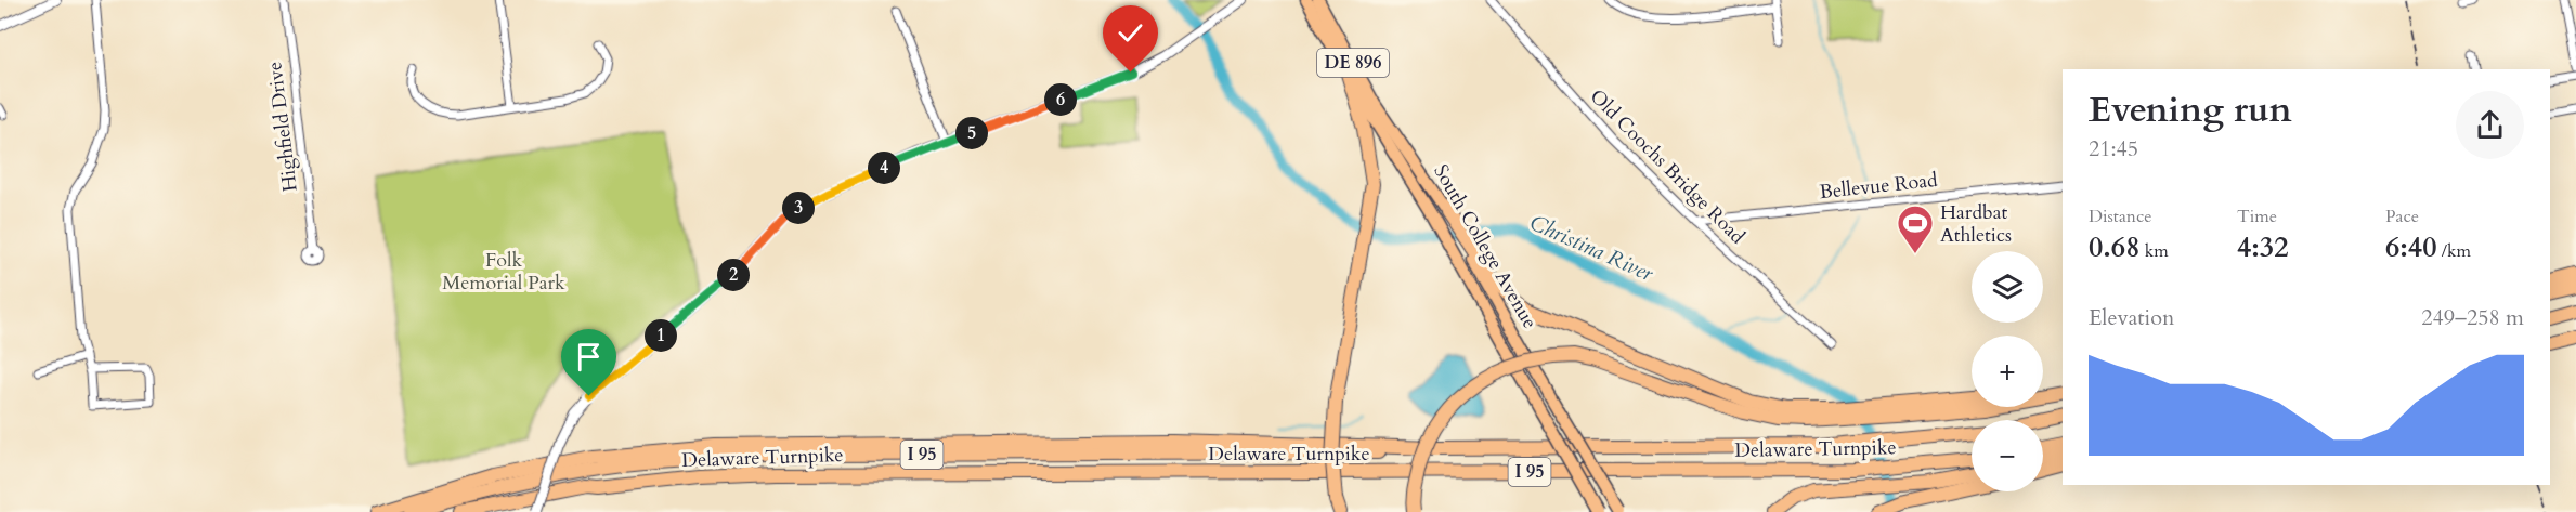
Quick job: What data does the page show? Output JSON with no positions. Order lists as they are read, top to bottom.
{
  "streets": {
    "highway": ["Delaware Turnpike", "I 95"],
    "main road": ["DE 896", "South College Avenue"],
    "street": ["Highfield Drive", "Old Coochs Bridge Road", "Bellevue Road"]
  },
  "crossings": [
    ["Old Coochs Bridge Road", "Bellevue Road"]
  ],
  "water": ["Christina River"],
  "parks": ["Folk Memorial Park"],
  "places": {
    "sports": ["Hardbat Athletics"]
  },
  "page": {
    "heading": ["Evening run", "21:45"],
    "pins": [
      "6",
      "5",
      "4",
      "3",
      "2",
      "1"
    ],
    "stats": [
      ["Distance", "0.68 km"],
      ["Time", "4:32"],
      ["Pace", "6:40 /km"]
    ],
    "map_buttons": ["+", "−"],
    "chart": ["Elevation", "249–258 m"]
  }
}
